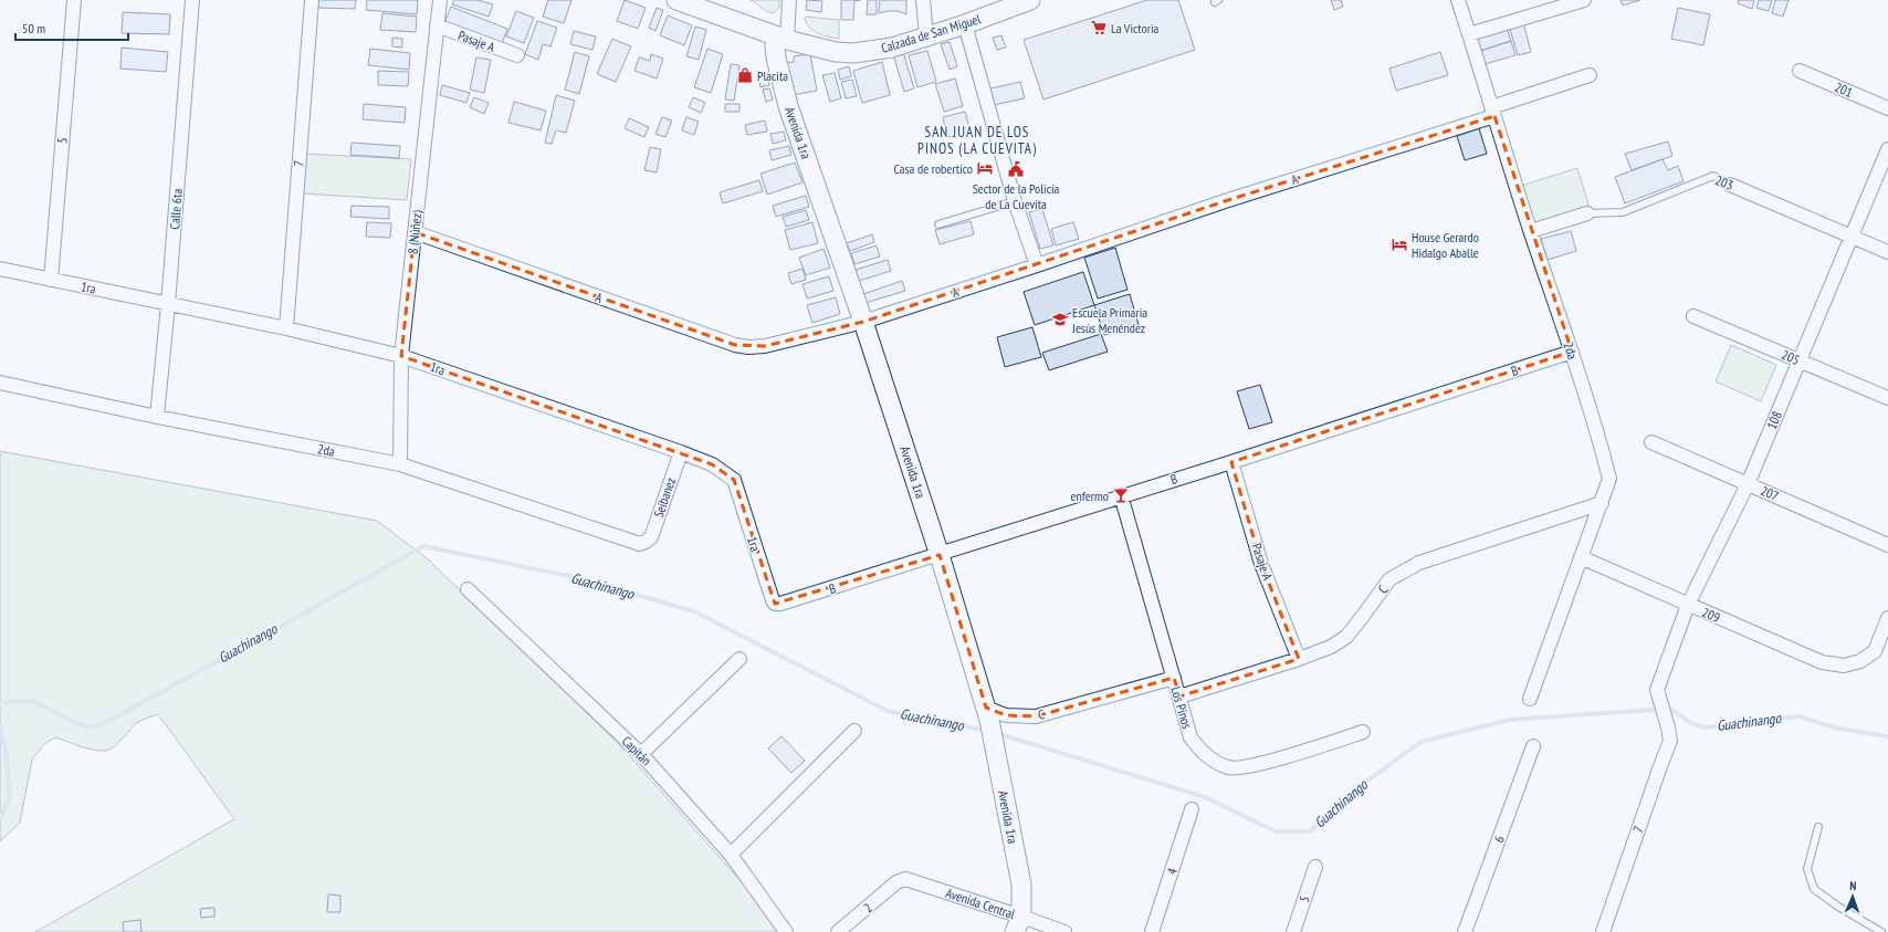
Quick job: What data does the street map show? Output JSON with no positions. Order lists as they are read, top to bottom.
{
  "streets": {
    "street": [
      "Calzada de San Miguel",
      "Pasaje A",
      "201",
      "Avenida 1ra",
      "5",
      "7",
      "A",
      "203",
      "Calle 6ta",
      "8 (Núñez)",
      "1ra",
      "2da",
      "205",
      "B",
      "108",
      "207",
      "Seibanez",
      "C",
      "209",
      "Los Pinos",
      "Capitán",
      "6",
      "4",
      "Avenida Central",
      "2"
    ]
  },
  "crossings": [
    ["Calzada de San Miguel", "Avenida 1ra"],
    ["Pasaje A", "8 (Núñez)"],
    ["Pasaje A", "B"],
    ["Pasaje A", "C"],
    ["Avenida 1ra", "A"],
    ["Avenida 1ra", "B"],
    ["Avenida 1ra", "C"],
    ["Avenida 1ra", "Avenida Central"],
    ["5", "1ra"],
    ["7", "1ra"],
    ["7", "108"],
    ["A", "8 (Núñez)"],
    ["A", "2da"],
    ["203", "2da"],
    ["203", "108"],
    ["Calle 6ta", "1ra"],
    ["Calle 6ta", "2da"],
    ["8 (Núñez)", "1ra"],
    ["8 (Núñez)", "2da"],
    ["1ra", "B"],
    ["1ra", "Seibanez"],
    ["2da", "B"],
    ["2da", "Seibanez"],
    ["2da", "C"],
    ["2da", "209"],
    ["205", "108"],
    ["B", "Los Pinos"],
    ["108", "207"],
    ["108", "209"],
    ["C", "Los Pinos"],
    ["Avenida Central", "2"]
  ],
  "districts": ["SAN JUAN DE LOS PINOS (LA CUEVITA)"],
  "water": ["Guachinango"],
  "places": {
    "supermarket": ["La Victoria"],
    "shop": ["Placita"],
    "hotel": ["Casa de robertico", "House Gerardo Hidalgo Aballe"],
    "public building": ["Sector de la Policía de La Cuevita"],
    "school or university": ["Escuela Primaria Jesús Menéndez"],
    "bar": ["enfermo"]
  },
  "scale_bar": "50 m",
  "north": "top"
}
